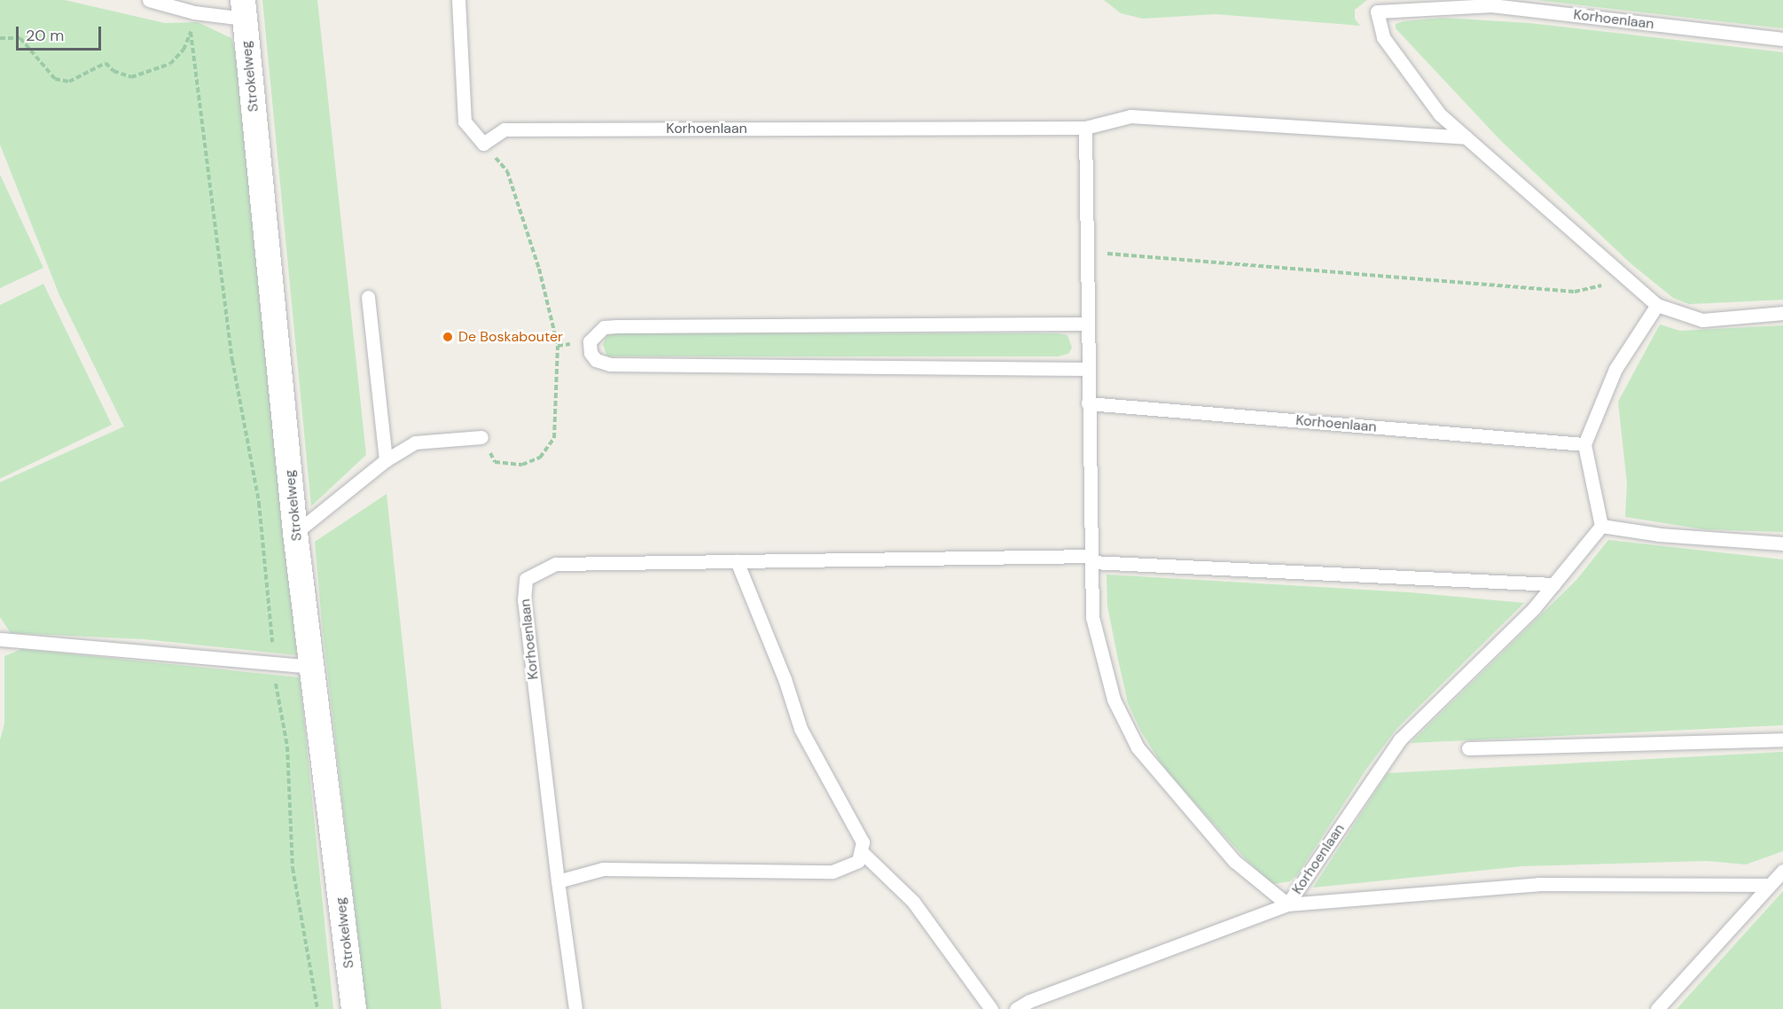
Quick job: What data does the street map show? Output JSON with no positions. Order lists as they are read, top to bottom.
{
  "streets": {
    "street": ["Strokelweg"],
    "lane": ["Korhoenlaan"]
  },
  "places": ["De Boskabouter"],
  "scale_bar": "20 m"
}
